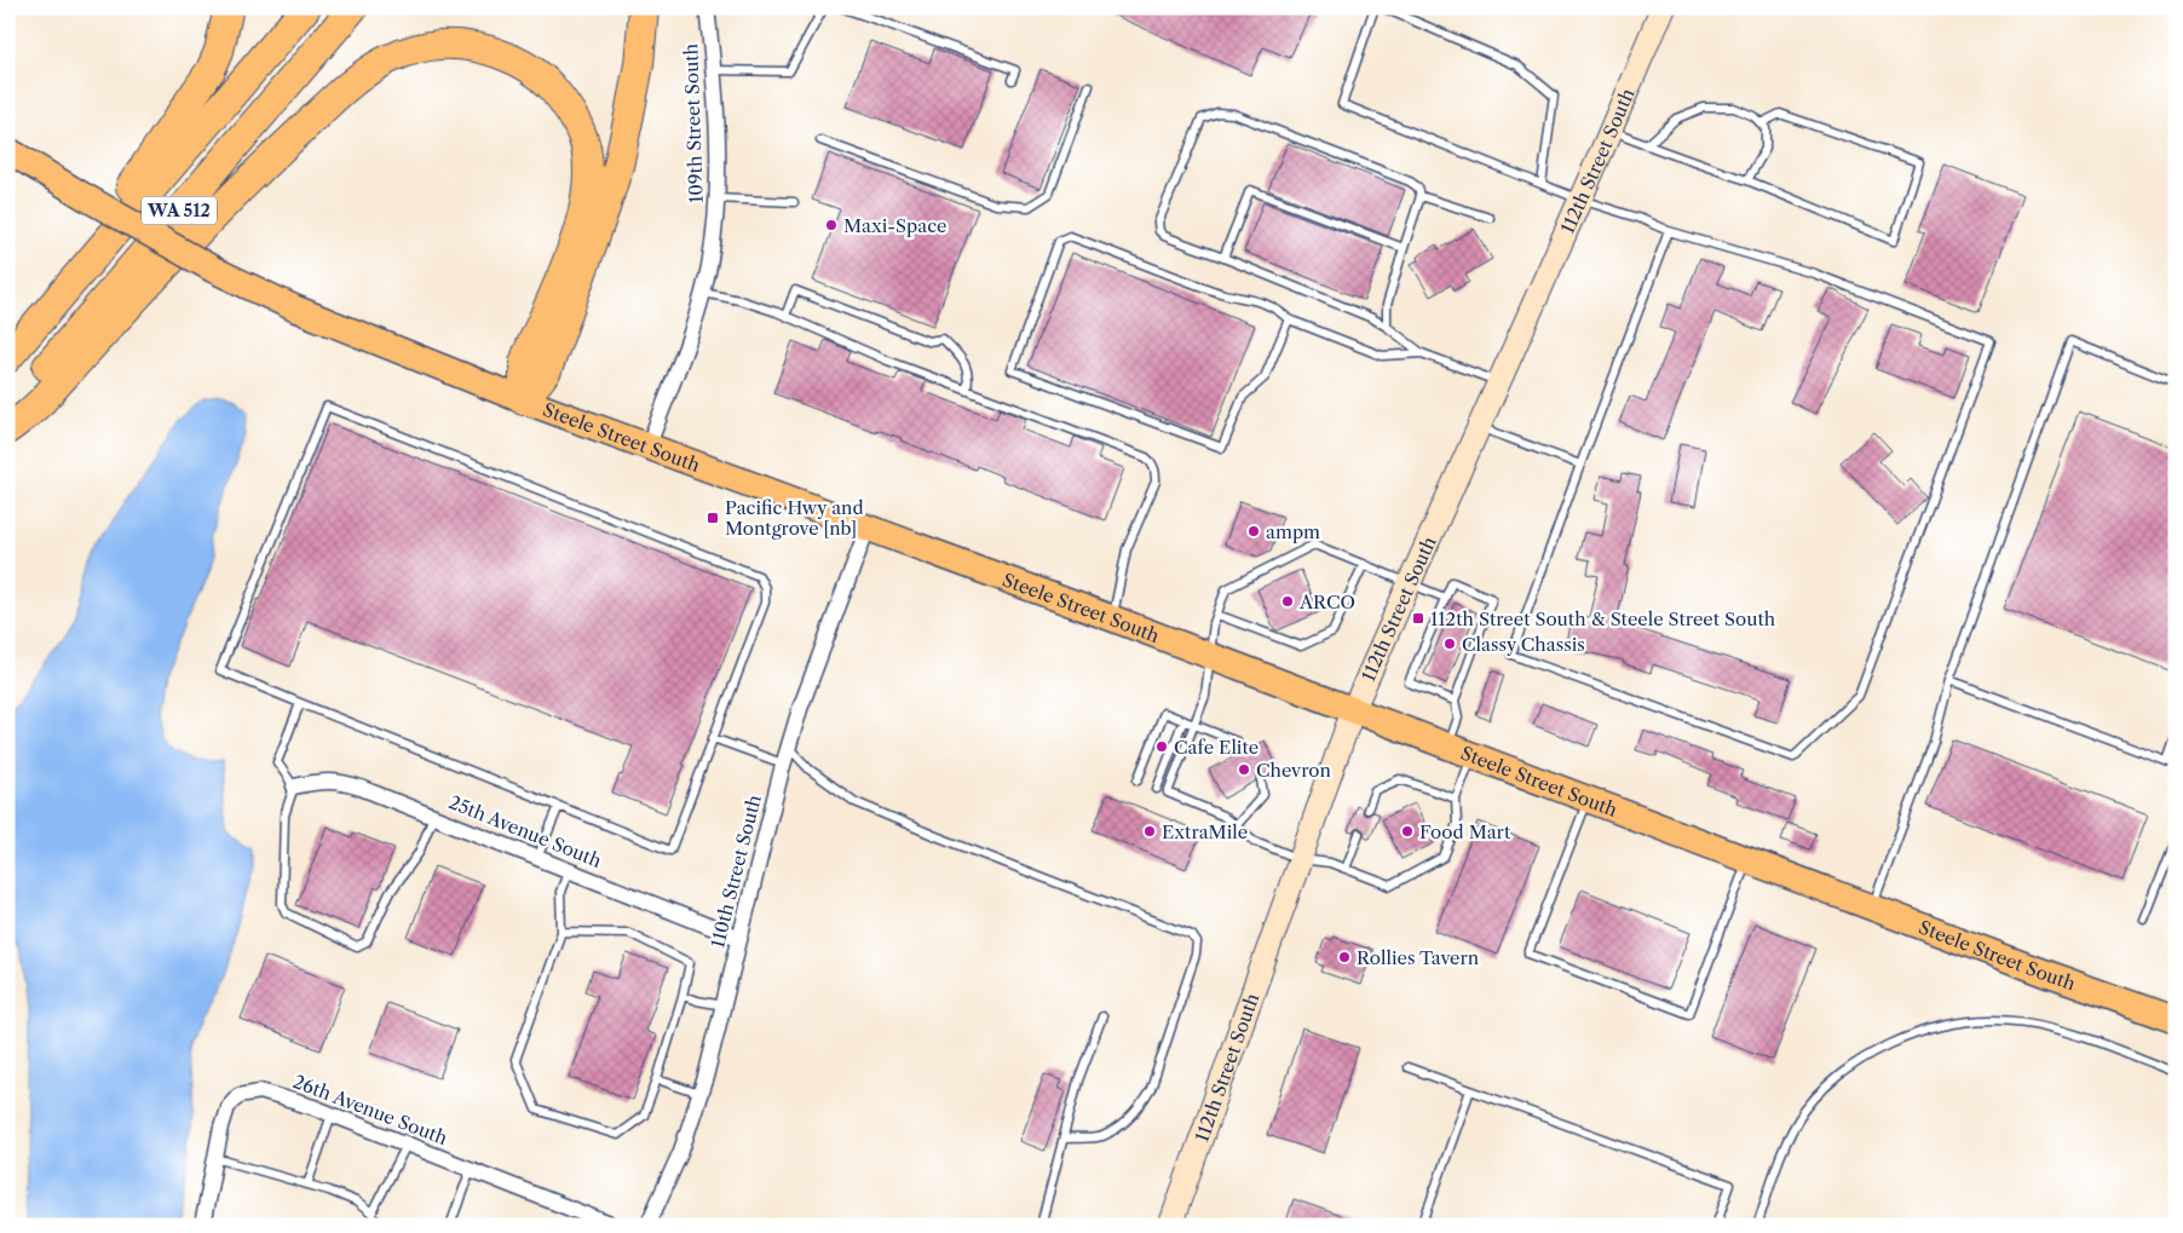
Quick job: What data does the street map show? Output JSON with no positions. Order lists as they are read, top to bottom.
{
  "streets": {
    "highway": ["WA 512"],
    "main road": ["112th Street South", "Steele Street South"],
    "street": [
      "109th Street South",
      "25th Avenue South",
      "110th Street South",
      "26th Avenue South"
    ]
  },
  "crossings": [
    ["109th Street South", "Steele Street South"],
    ["112th Street South", "Steele Street South"],
    ["Steele Street South", "110th Street South"],
    ["25th Avenue South", "110th Street South"]
  ],
  "places": {
    "other": [
      "Maxi-Space",
      "ampm",
      "ARCO",
      "Classy Chassis",
      "Cafe Elite",
      "Chevron",
      "ExtraMile",
      "Food Mart",
      "Rollies Tavern"
    ],
    "transit": ["Pacific Hwy and Montgrove [nb]", "112th Street South & Steele Street South"]
  }
}
